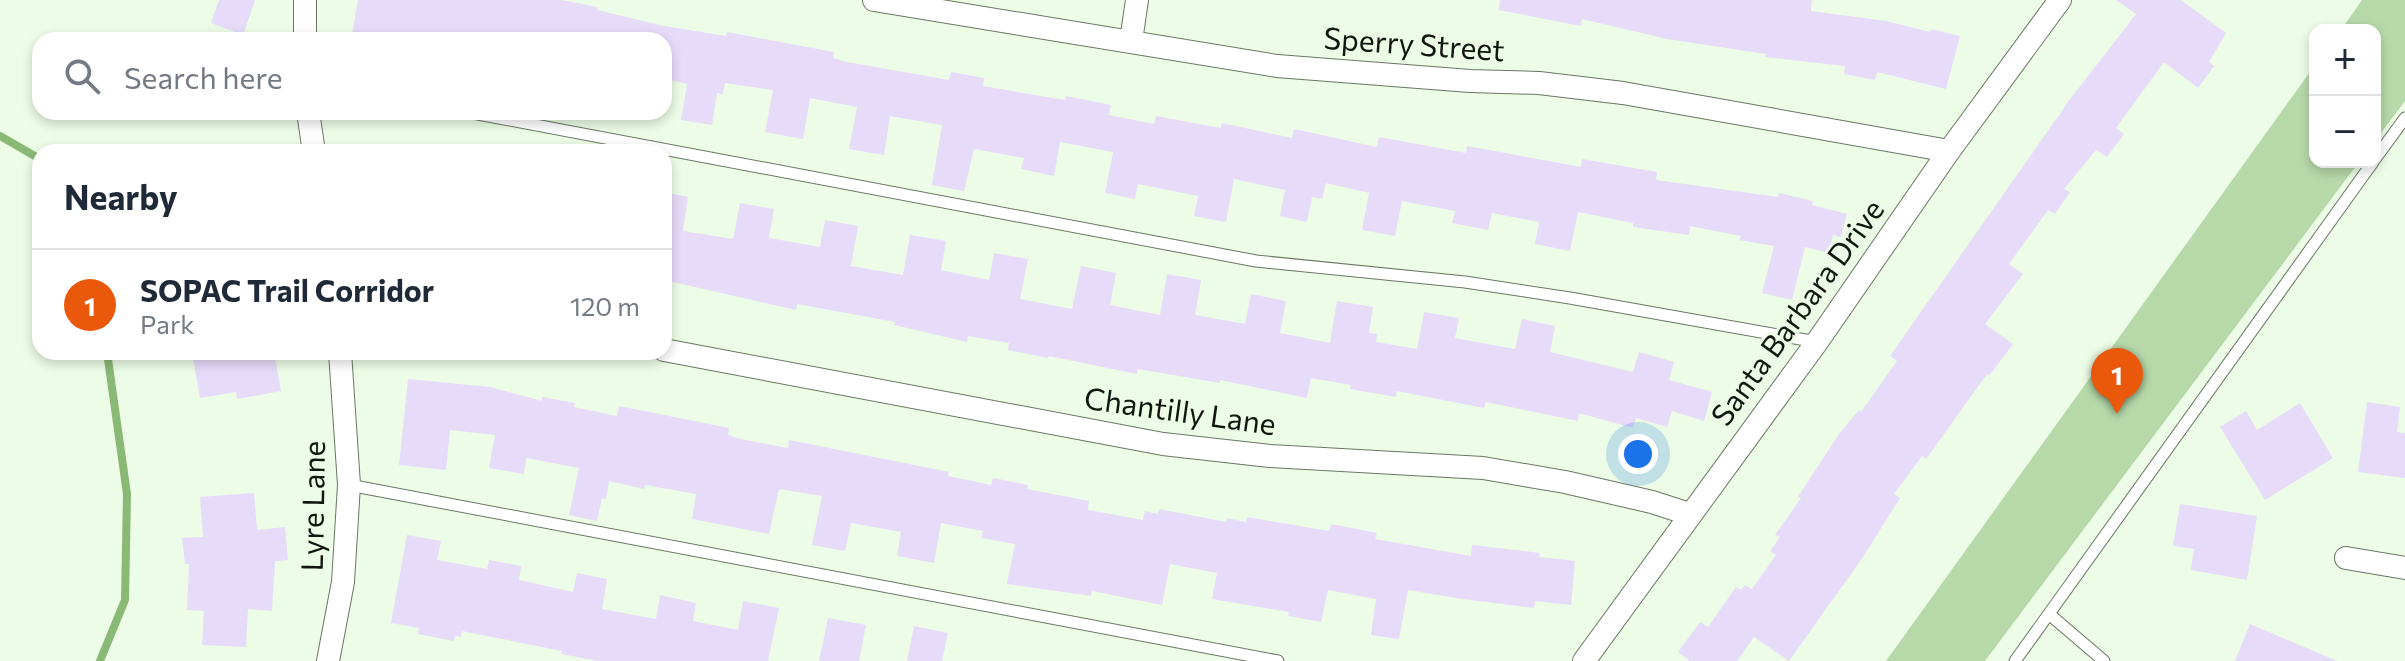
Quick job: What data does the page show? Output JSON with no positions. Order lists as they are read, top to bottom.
{
  "streets": {
    "street": [
      "Sperry Street",
      "Santa Barbara Drive",
      "Chantilly Lane",
      "Lyre Lane"
    ]
  },
  "crossings": [
    ["Sperry Street", "Santa Barbara Drive"],
    ["Santa Barbara Drive", "Chantilly Lane"]
  ],
  "page": {
    "map_buttons": ["+", "−"],
    "search": "Search here",
    "heading": "Nearby",
    "list": [
      {
        "mark": "1",
        "name": "SOPAC Trail Corridor",
        "note": "Park",
        "value": "120 m"
      }
    ],
    "pins": "1"
  }
}
